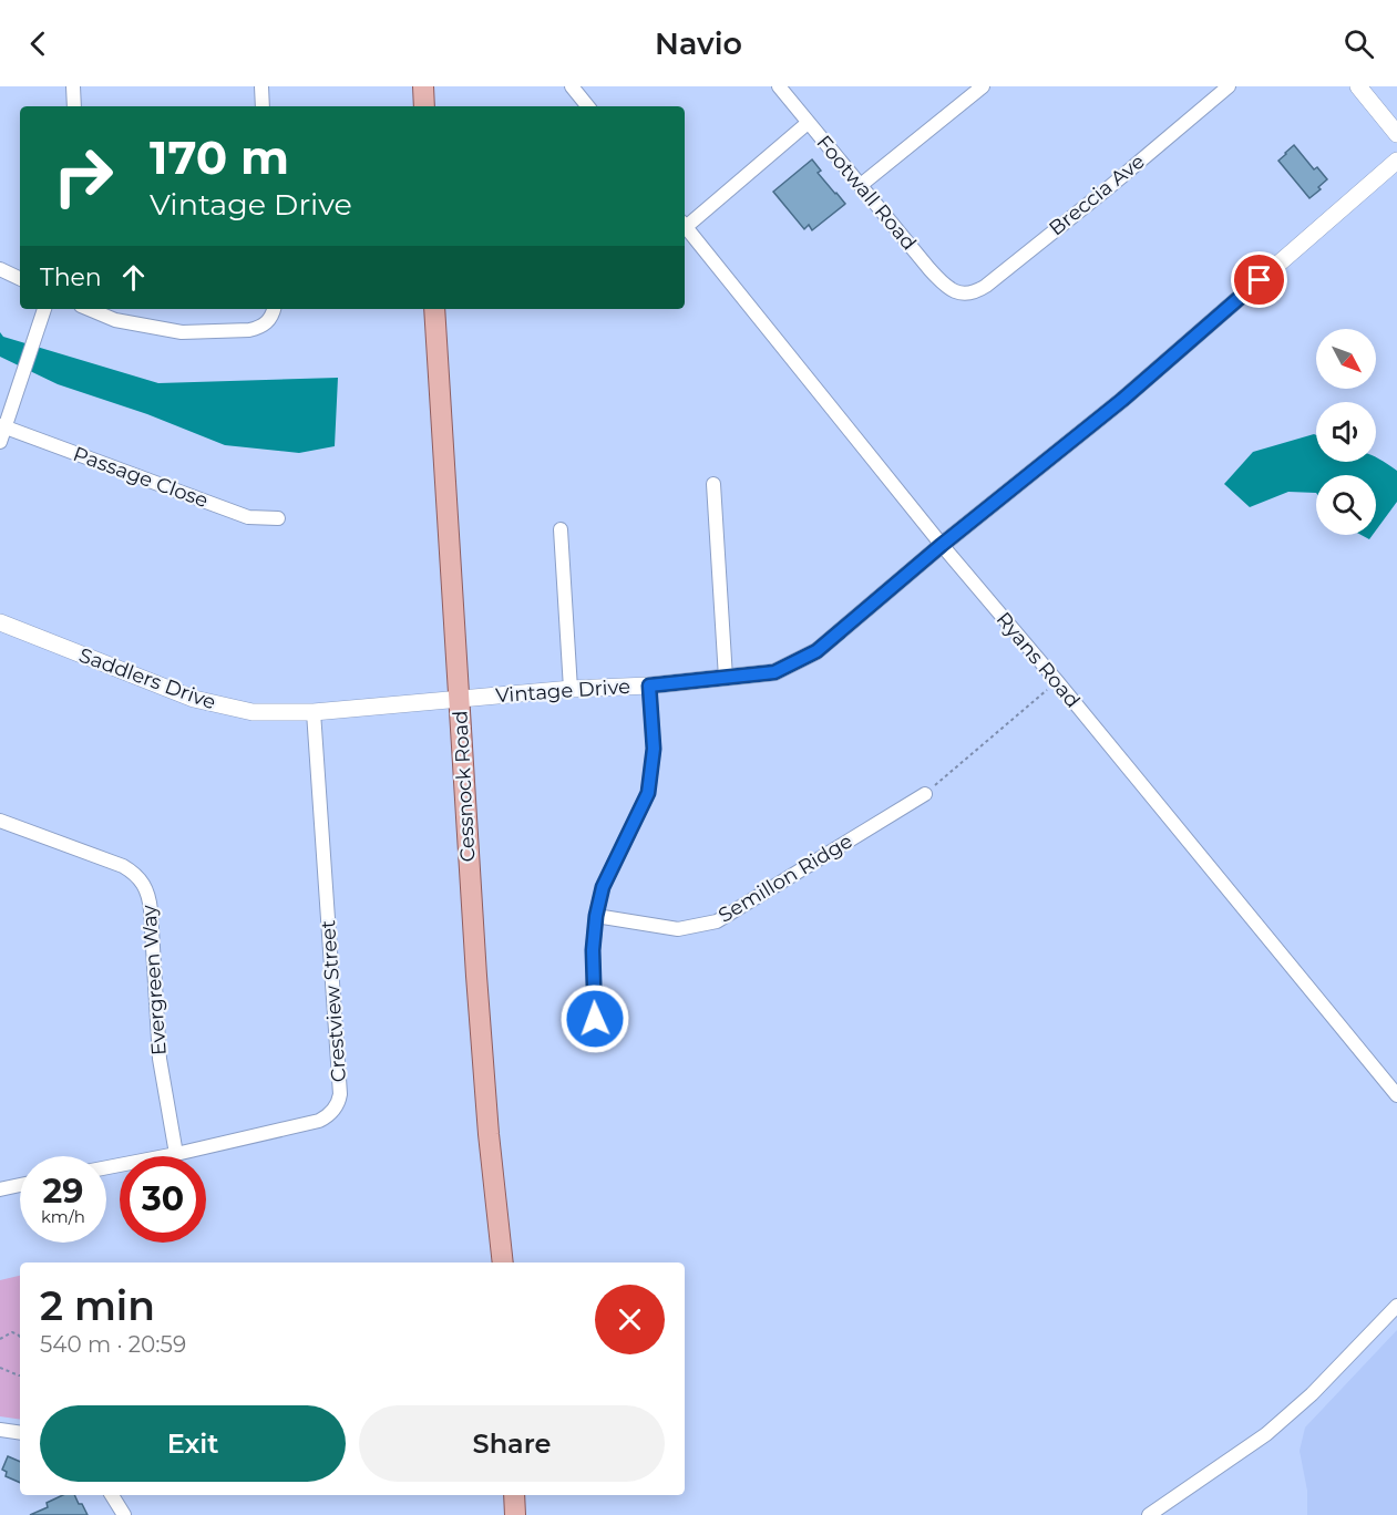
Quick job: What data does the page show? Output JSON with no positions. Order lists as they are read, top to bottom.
{
  "streets": {
    "main road": ["Cessnock Road"],
    "street": [
      "Footwall Road",
      "Breccia Ave",
      "Passage Close",
      "Ryans Road",
      "Saddlers Drive",
      "Vintage Drive",
      "Semillon Ridge",
      "Evergreen Way",
      "Crestview Street"
    ]
  },
  "crossings": [
    ["Footwall Road", "Breccia Ave"],
    ["Ryans Road", "Vintage Drive"],
    ["Saddlers Drive", "Vintage Drive"],
    ["Saddlers Drive", "Cessnock Road"],
    ["Saddlers Drive", "Crestview Street"],
    ["Vintage Drive", "Cessnock Road"],
    ["Evergreen Way", "Crestview Street"]
  ],
  "north": "bottom right",
  "page": {
    "header": "Navio",
    "turn": ["170 m", "Vintage Drive"],
    "then": "Then",
    "speed": "29 km/h",
    "limit": "30",
    "heading": ["2 min", "540 m · 20:59"],
    "buttons": ["Exit", "Share"]
  }
}
